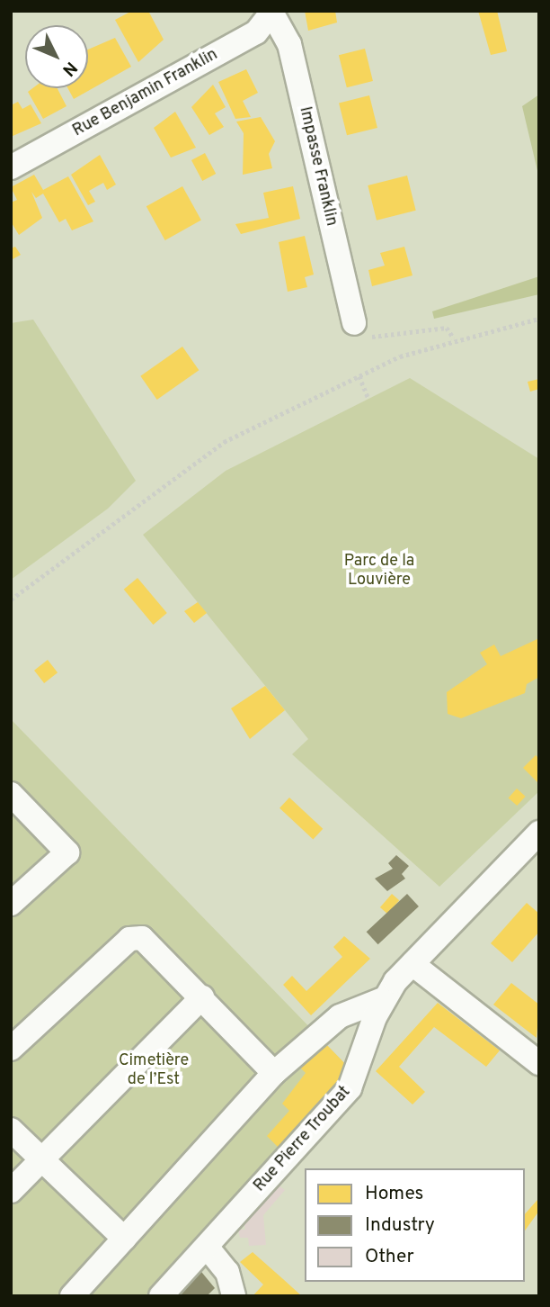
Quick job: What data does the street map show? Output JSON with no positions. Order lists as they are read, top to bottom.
{
  "streets": {
    "street": ["Rue Benjamin Franklin", "Impasse Franklin", "Rue Pierre Troubat"]
  },
  "crossings": [
    ["Rue Benjamin Franklin", "Impasse Franklin"]
  ],
  "parks": ["Parc de la Louvière", "Cimetière de l’Est"],
  "legend": ["Homes", "Industry", "Other"],
  "north": "bottom right"
}
